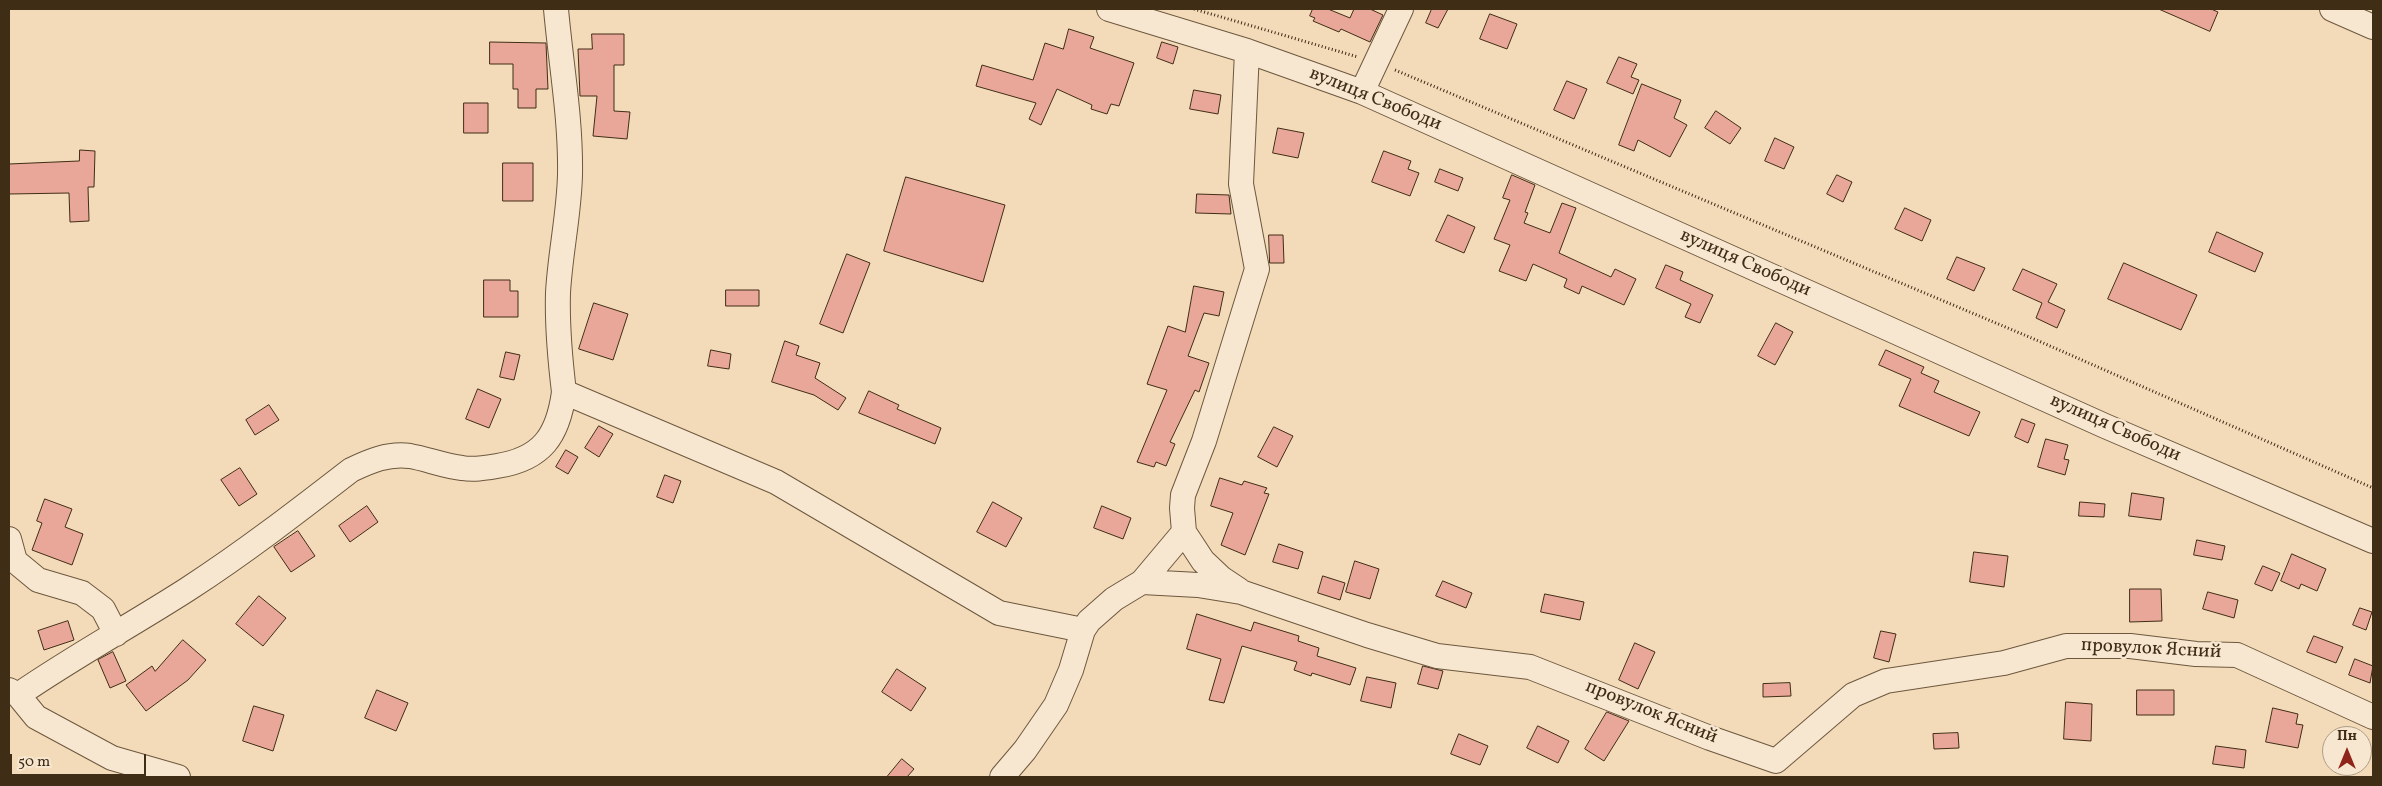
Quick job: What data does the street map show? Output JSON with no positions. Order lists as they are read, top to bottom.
{
  "streets": {
    "street": ["вулиця Свободи", "провулок Ясний"]
  },
  "scale_bar": "50 m",
  "north": "top"
}
